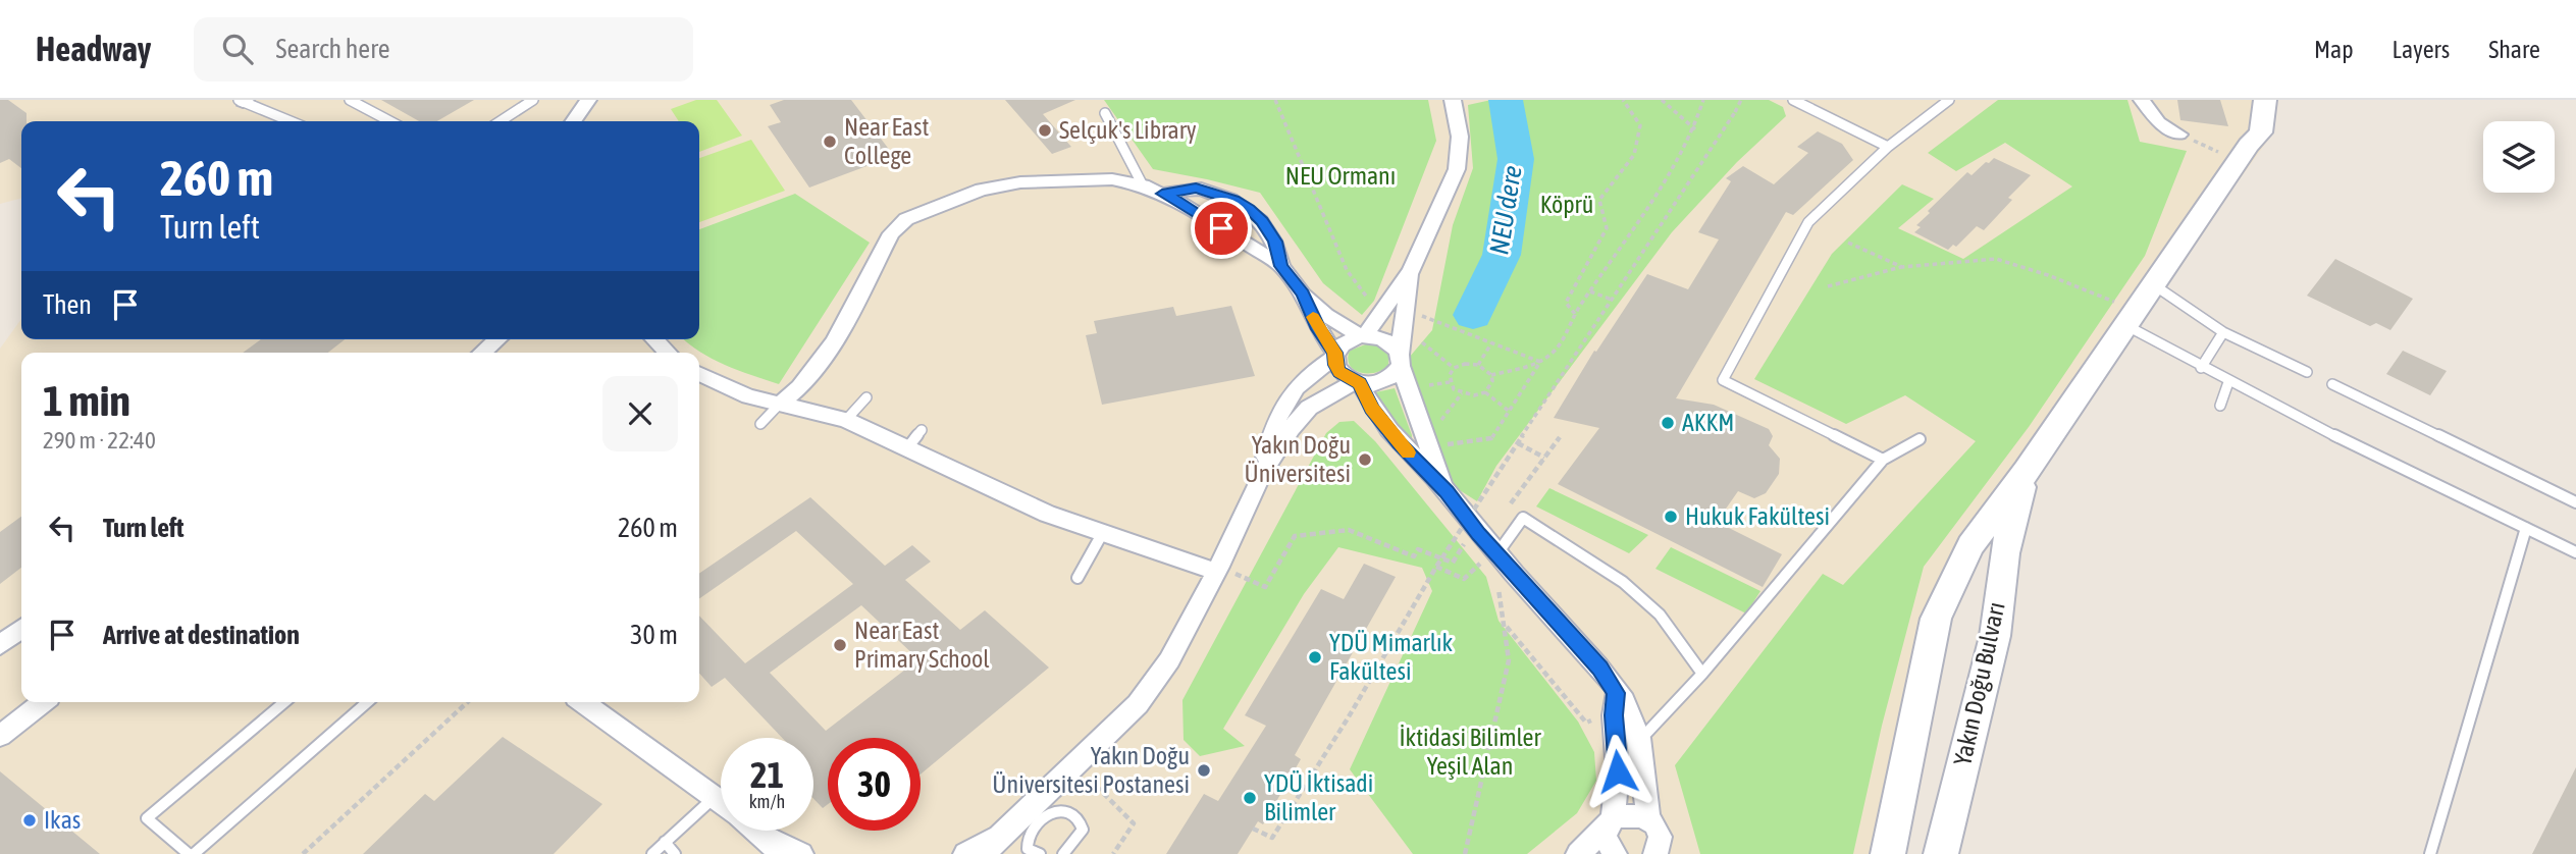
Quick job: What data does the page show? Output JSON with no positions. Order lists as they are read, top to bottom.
{
  "streets": {
    "main road": ["Yakın Doğu Bulvarı"]
  },
  "water": ["NEU dere"],
  "parks": ["NEU Ormanı", "Köprü", "İktidasi Bilimler Yeşil Alan"],
  "places": [
    "Selçuk's Library",
    "Near East College",
    "AKKM",
    "Yakın Doğu Üniversitesi",
    "Hukuk Fakültesi",
    "Near East Primary School",
    "YDÜ Mimarlık Fakültesi",
    "Yakın Doğu Üniversitesi Postanesi",
    "YDÜ İktisadi Bilimler",
    "Ikas"
  ],
  "page": {
    "header": "Headway",
    "search": "Search here",
    "nav": ["Map", "Layers", "Share"],
    "turn": ["260 m", "Turn left"],
    "then": "Then",
    "heading": ["1 min", "290 m · 22:40"],
    "list": [
      {
        "name": "Turn left",
        "value": "260 m"
      },
      {
        "name": "Arrive at destination",
        "value": "30 m"
      }
    ],
    "speed": "21 km/h",
    "limit": "30"
  }
}
